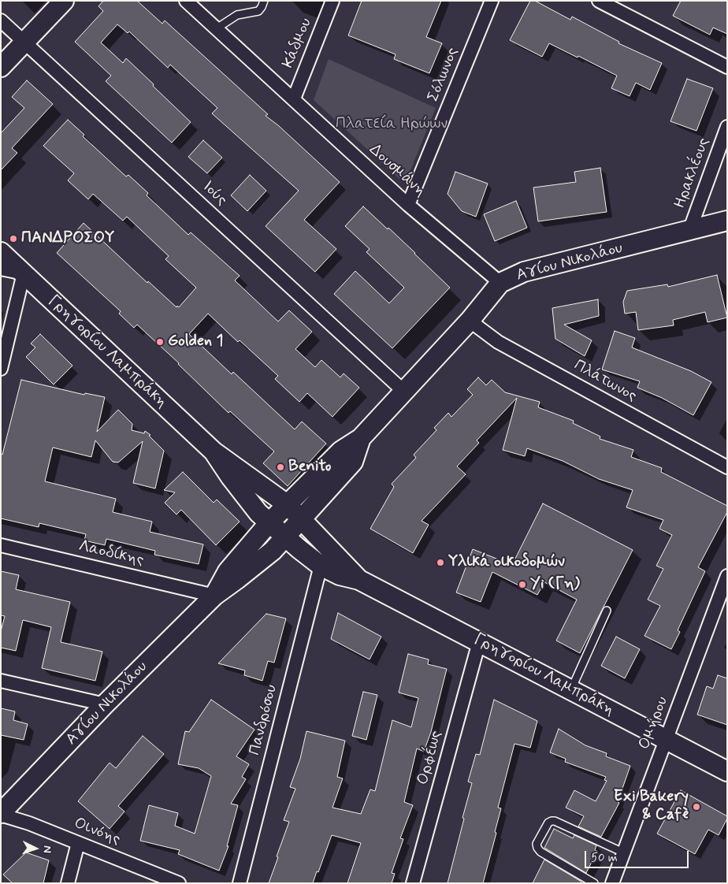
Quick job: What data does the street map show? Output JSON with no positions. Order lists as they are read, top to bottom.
{
  "streets": {
    "street": [
      "Κάδμου",
      "Σόλωνος",
      "Δουσμάνη",
      "Ηρακλέους",
      "Ιούς",
      "Αγίου Νικολάου",
      "Γρηγορίου Λαμπράκη",
      "Πλάτωνος",
      "Λαοδίκης",
      "Πανδρόσου",
      "Ομήρου",
      "Ορφέως",
      "Οινόης"
    ]
  },
  "crossings": [
    ["Κάδμου", "Δουσμάνη"],
    ["Σόλωνος", "Δουσμάνη"],
    ["Δουσμάνη", "Αγίου Νικολάου"],
    ["Ηρακλέους", "Αγίου Νικολάου"],
    ["Ιούς", "Αγίου Νικολάου"],
    ["Αγίου Νικολάου", "Γρηγορίου Λαμπράκη"],
    ["Αγίου Νικολάου", "Πλάτωνος"],
    ["Αγίου Νικολάου", "Λαοδίκης"],
    ["Αγίου Νικολάου", "Οινόης"],
    ["Γρηγορίου Λαμπράκη", "Πανδρόσου"],
    ["Γρηγορίου Λαμπράκη", "Ομήρου"],
    ["Γρηγορίου Λαμπράκη", "Ορφέως"]
  ],
  "parks": ["Πλατεία Ηρώων"],
  "places": [
    "ΠΑΝΔΡΟΣΟΥ",
    "Golden 1",
    "Benito",
    "Υλικά οικοδομών",
    "Yi (Γη)",
    "Exi Bakery & Cafè"
  ],
  "scale_bar": "50 m",
  "north": "right"
}
